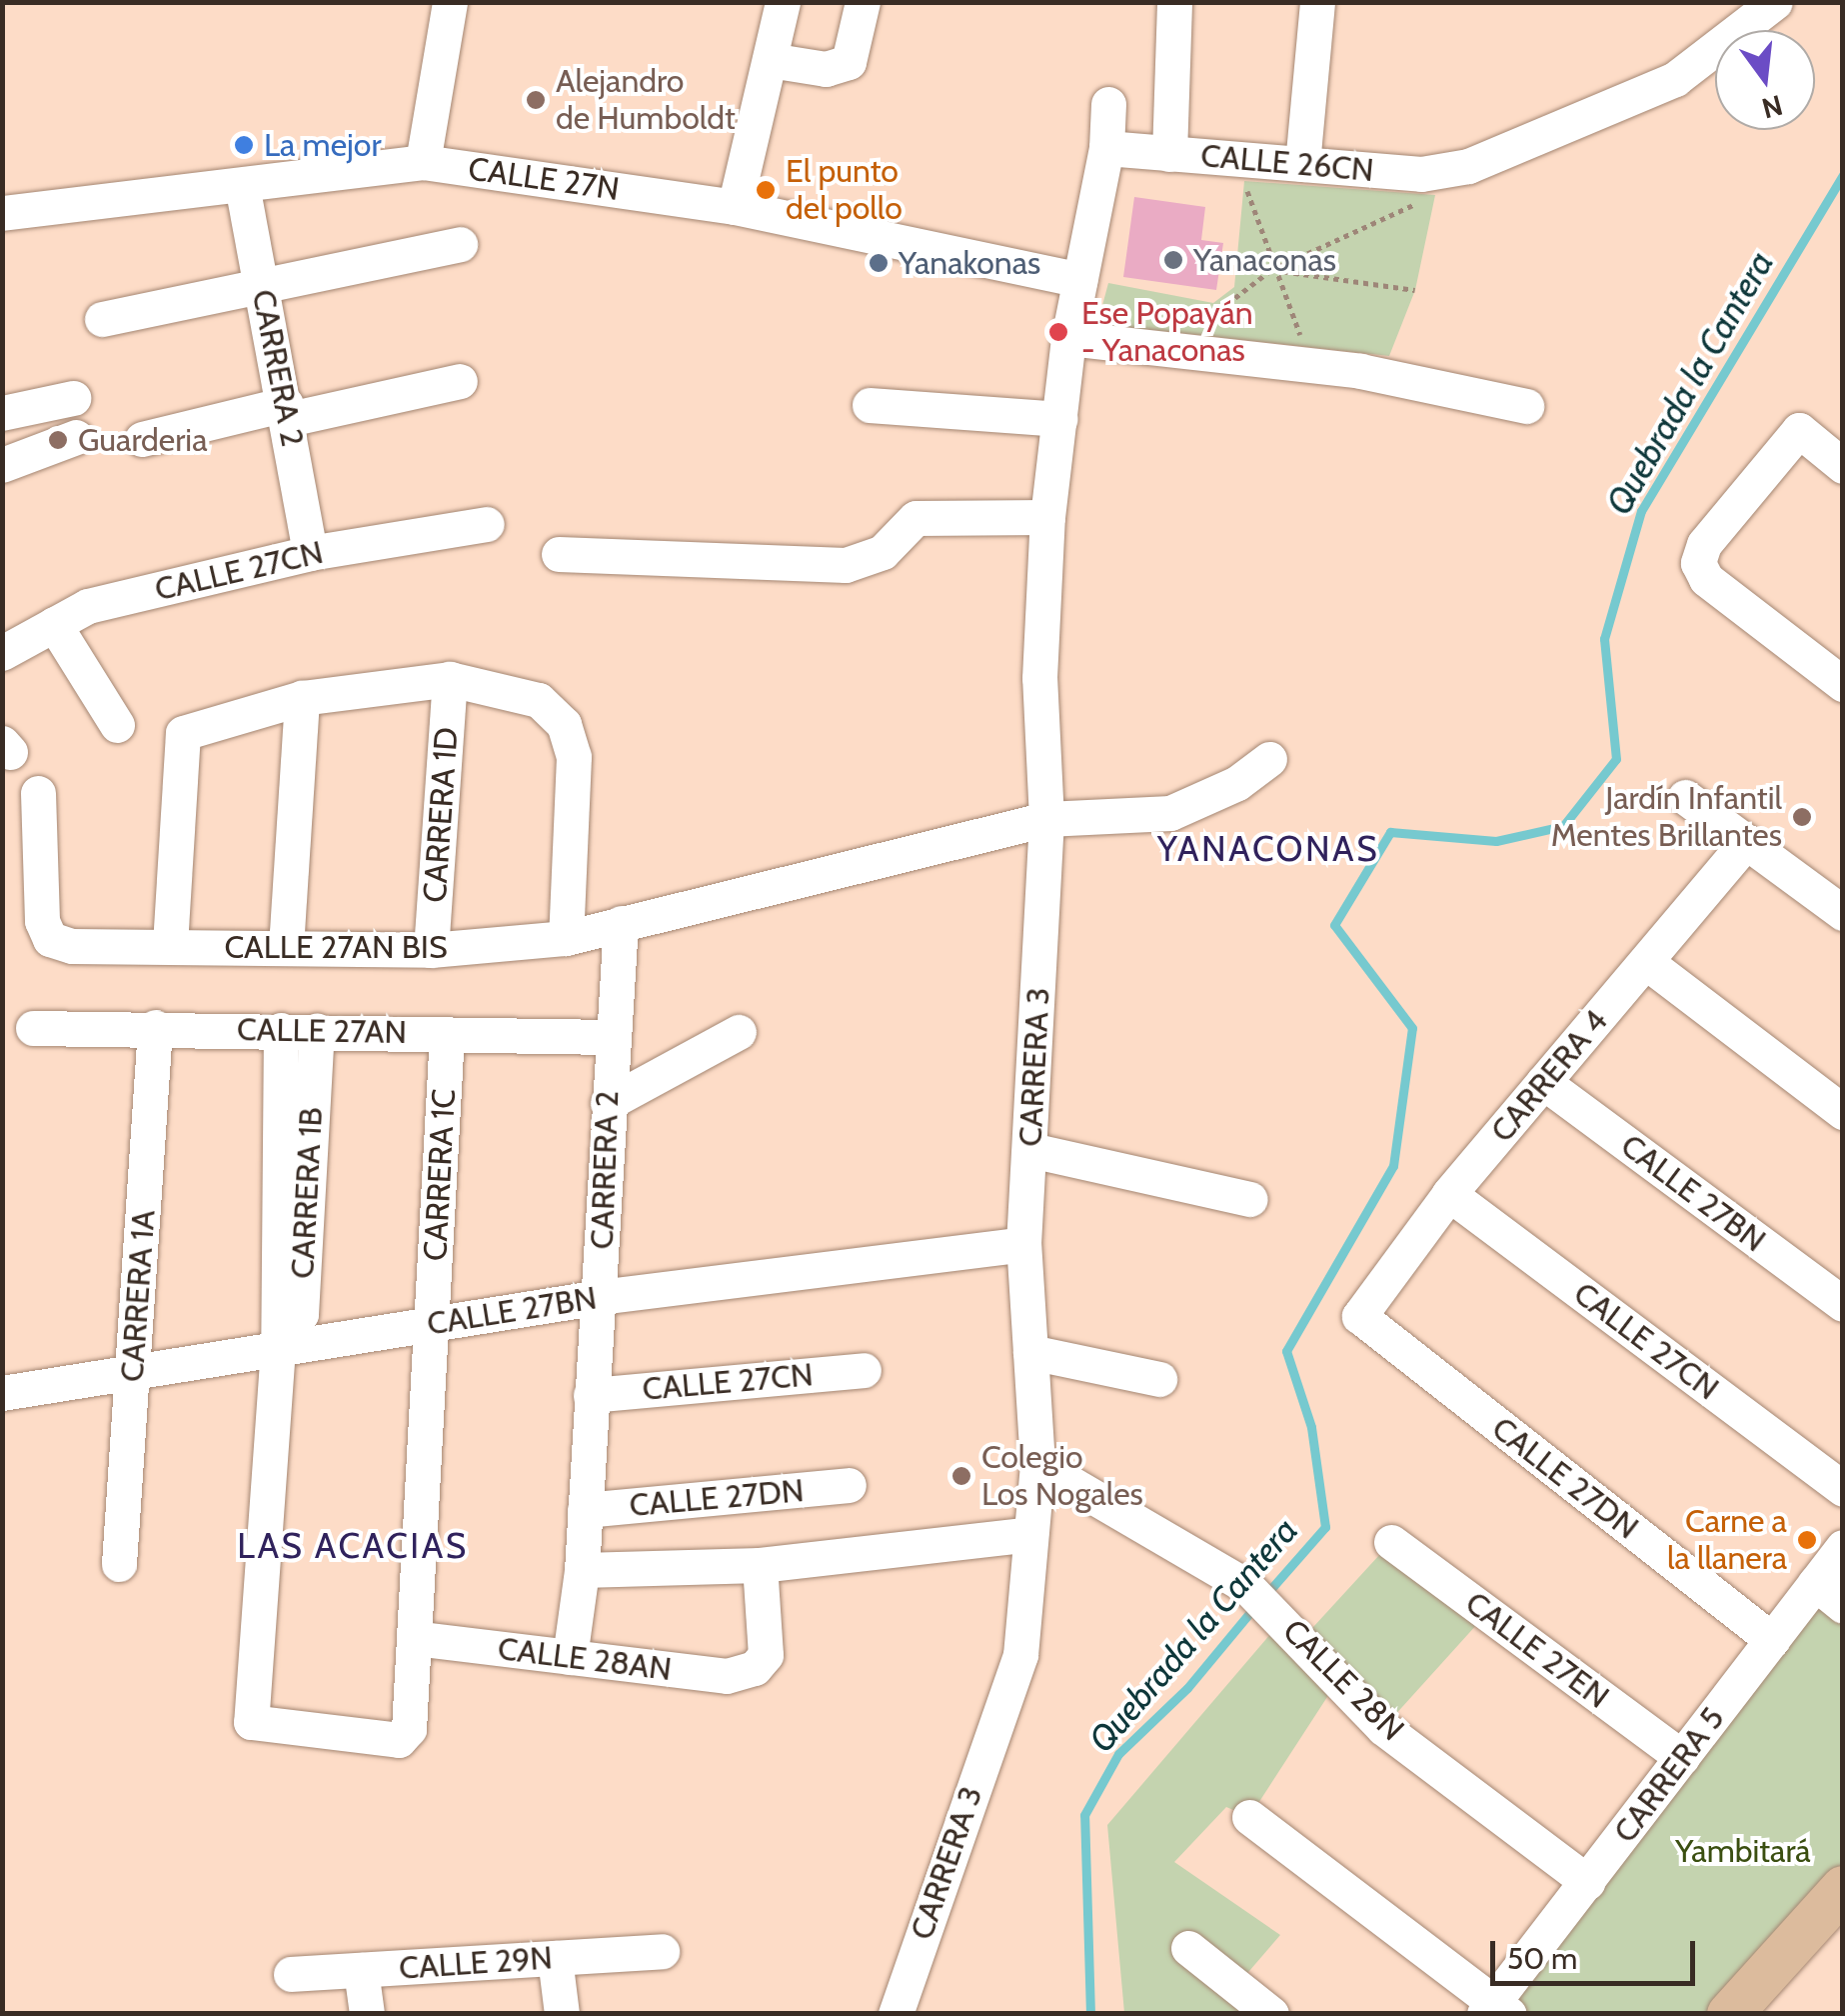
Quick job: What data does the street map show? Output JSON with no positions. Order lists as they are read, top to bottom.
{
  "streets": {
    "street": [
      "CALLE 26CN",
      "CALLE 27N",
      "CARRERA 2",
      "CALLE 27CN",
      "CARRERA 1D",
      "CALLE 27AN BIS",
      "CALLE 27AN",
      "CARRERA 3",
      "CARRERA 4",
      "CARRERA 1C",
      "CARRERA 1B",
      "CALLE 27BN",
      "CARRERA 1A",
      "CALLE 27DN",
      "CALLE 27EN",
      "CALLE 28AN",
      "CALLE 28N",
      "CARRERA 5",
      "CALLE 29N"
    ]
  },
  "crossings": [
    ["CALLE 26CN", "CARRERA 3"],
    ["CALLE 27N", "CARRERA 2"],
    ["CALLE 27N", "CARRERA 3"],
    ["CARRERA 2", "CALLE 27CN"],
    ["CARRERA 2", "CALLE 27AN BIS"],
    ["CARRERA 2", "CALLE 27AN"],
    ["CARRERA 2", "CALLE 27BN"],
    ["CARRERA 2", "CALLE 27DN"],
    ["CARRERA 2", "CALLE 28AN"],
    ["CALLE 27CN", "CARRERA 4"],
    ["CARRERA 1D", "CALLE 27AN BIS"],
    ["CALLE 27AN", "CARRERA 1C"],
    ["CALLE 27AN", "CARRERA 1B"],
    ["CALLE 27AN", "CARRERA 1A"],
    ["CARRERA 3", "CALLE 27BN"],
    ["CARRERA 3", "CALLE 28N"],
    ["CARRERA 4", "CALLE 27BN"],
    ["CARRERA 4", "CALLE 27DN"],
    ["CARRERA 1C", "CARRERA 1B"],
    ["CARRERA 1C", "CALLE 27BN"],
    ["CARRERA 1C", "CALLE 28AN"],
    ["CARRERA 1B", "CALLE 27BN"],
    ["CALLE 27BN", "CARRERA 1A"],
    ["CALLE 27DN", "CARRERA 5"],
    ["CALLE 27EN", "CARRERA 5"],
    ["CALLE 28N", "CARRERA 5"]
  ],
  "districts": ["YANACONAS", "LAS ACACIAS"],
  "water": ["Quebrada la Cantera"],
  "parks": ["Yambitará"],
  "places": [
    "Alejandro de Humboldt",
    "La mejor",
    "El punto del pollo",
    "Yanaconas",
    "Yanakonas",
    "Ese Popayán - Yanaconas",
    "Guarderia",
    "Jardín Infantil Mentes Brillantes",
    "Colegio Los Nogales",
    "Carne a la llanera"
  ],
  "scale_bar": "50 m",
  "north": "bottom"
}
